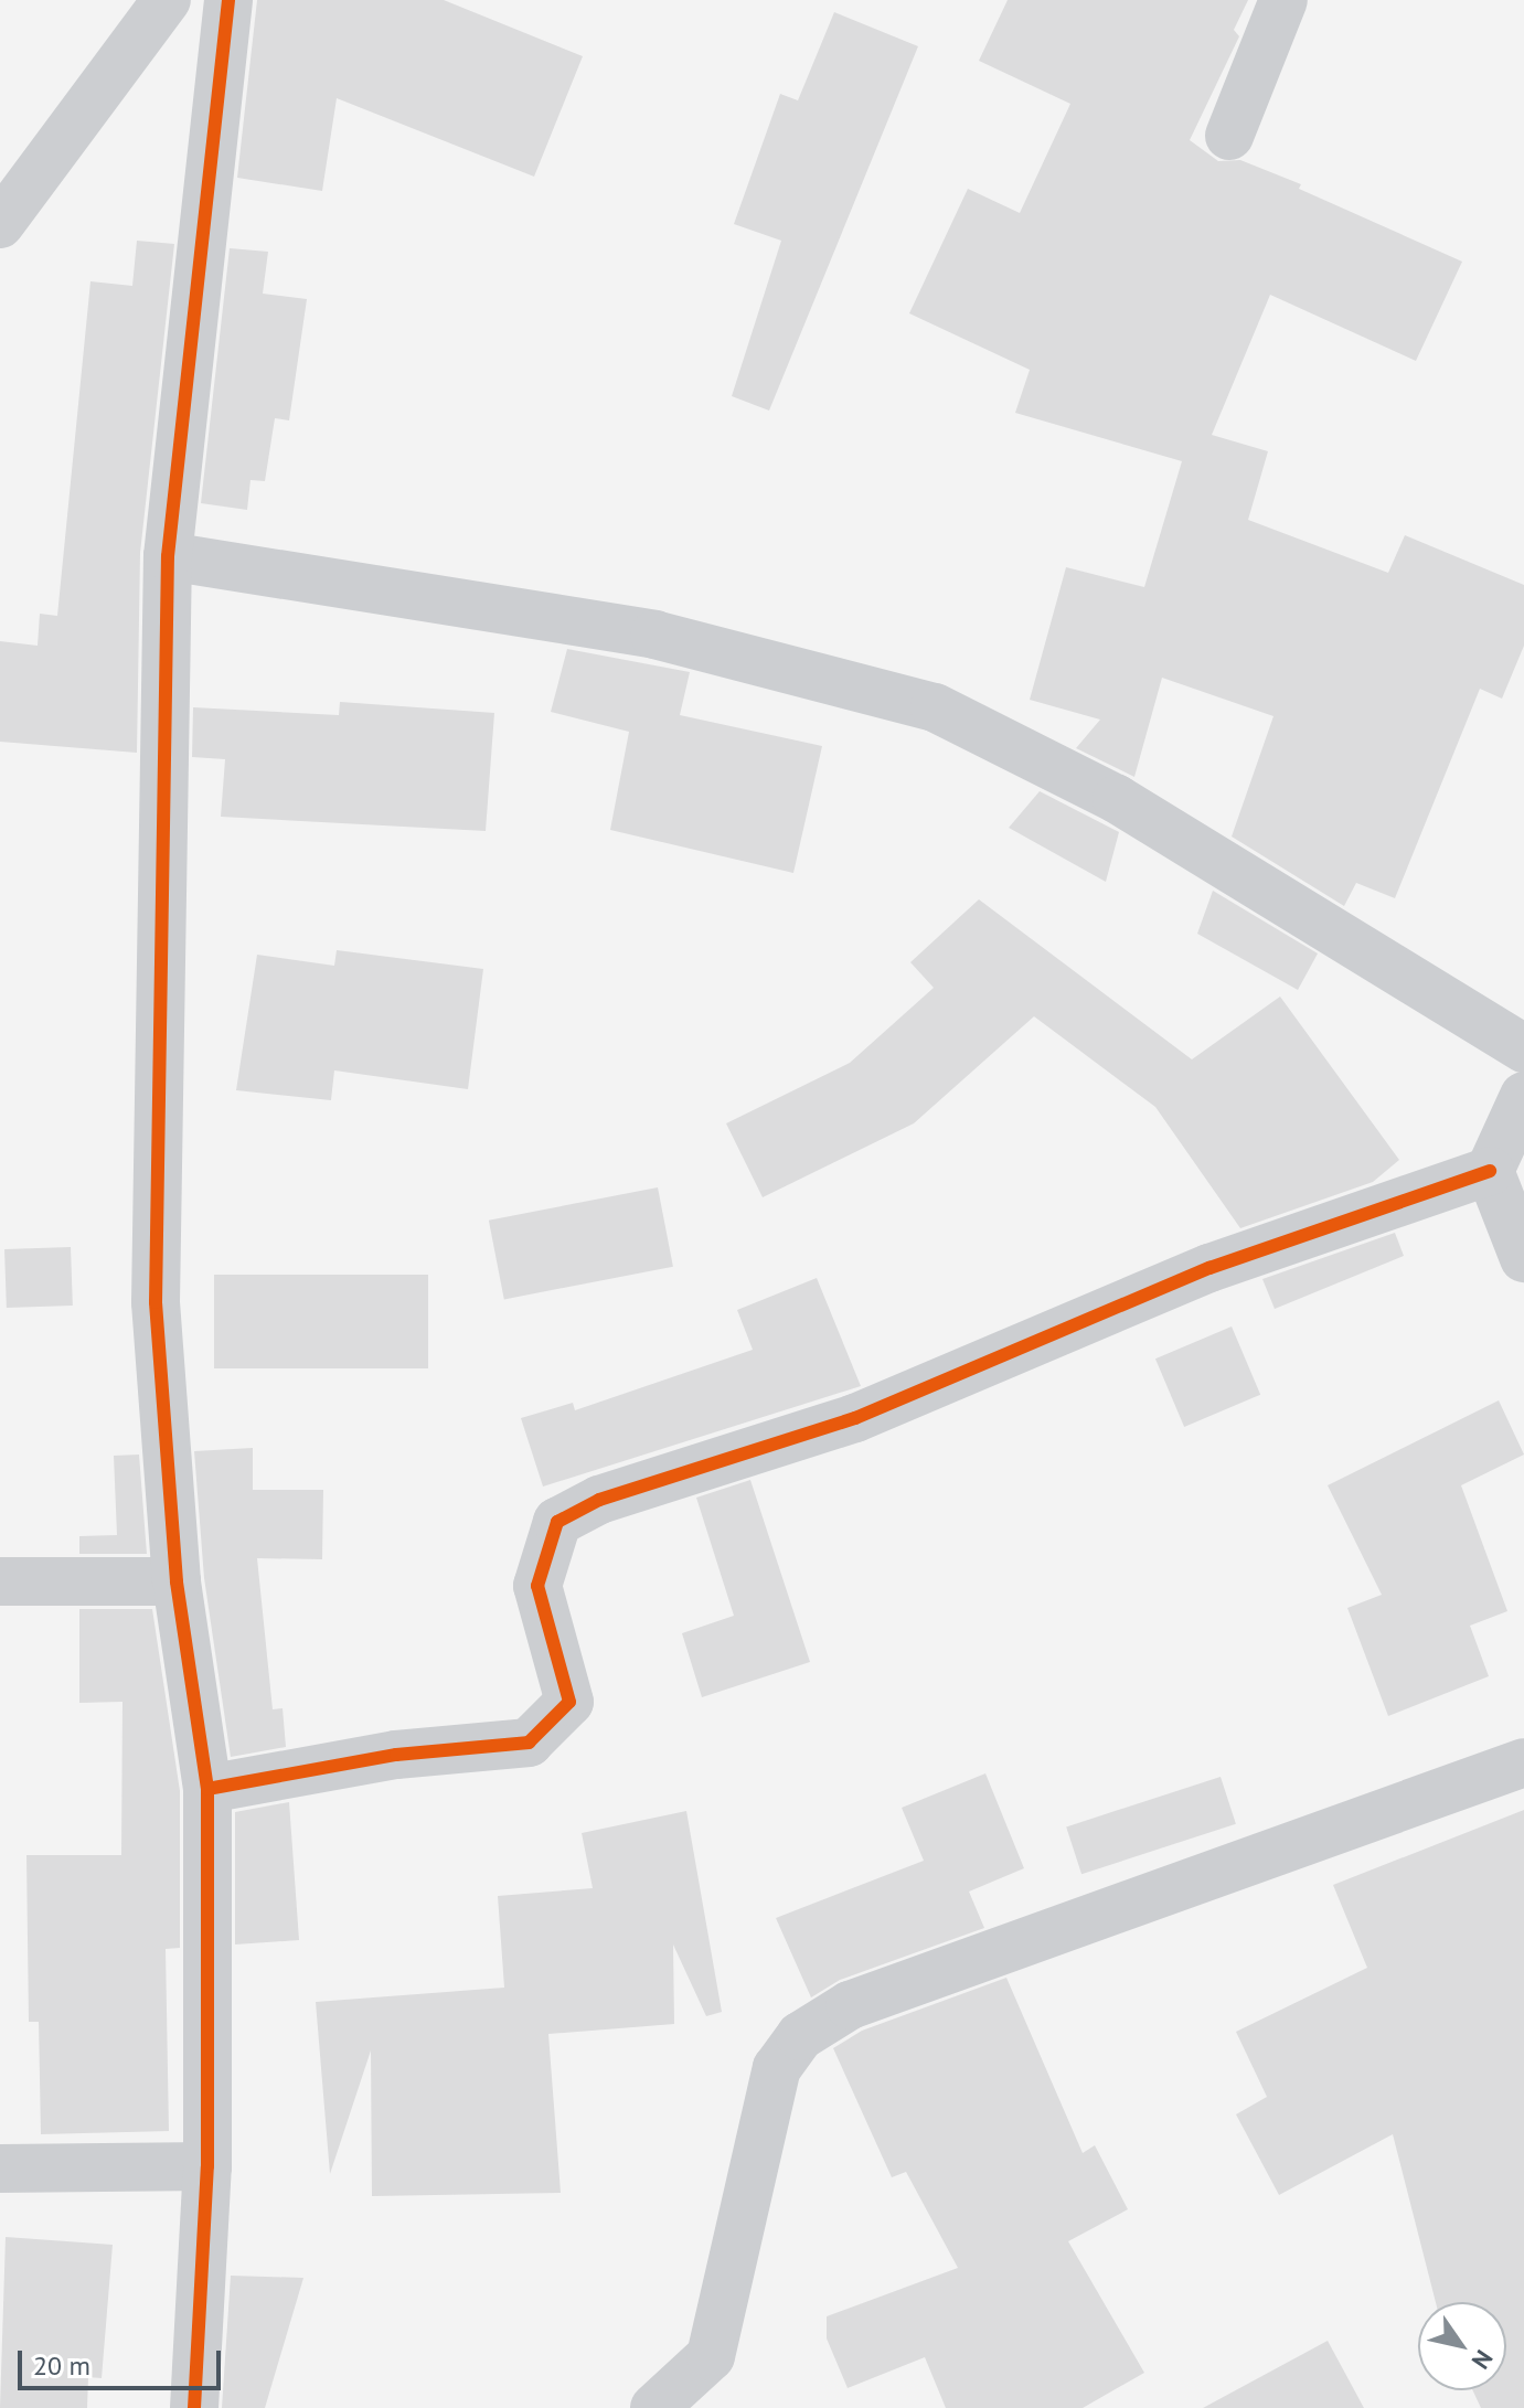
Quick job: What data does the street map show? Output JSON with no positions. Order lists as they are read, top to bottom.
{
  "scale_bar": "20 m",
  "north": "bottom right"
}
